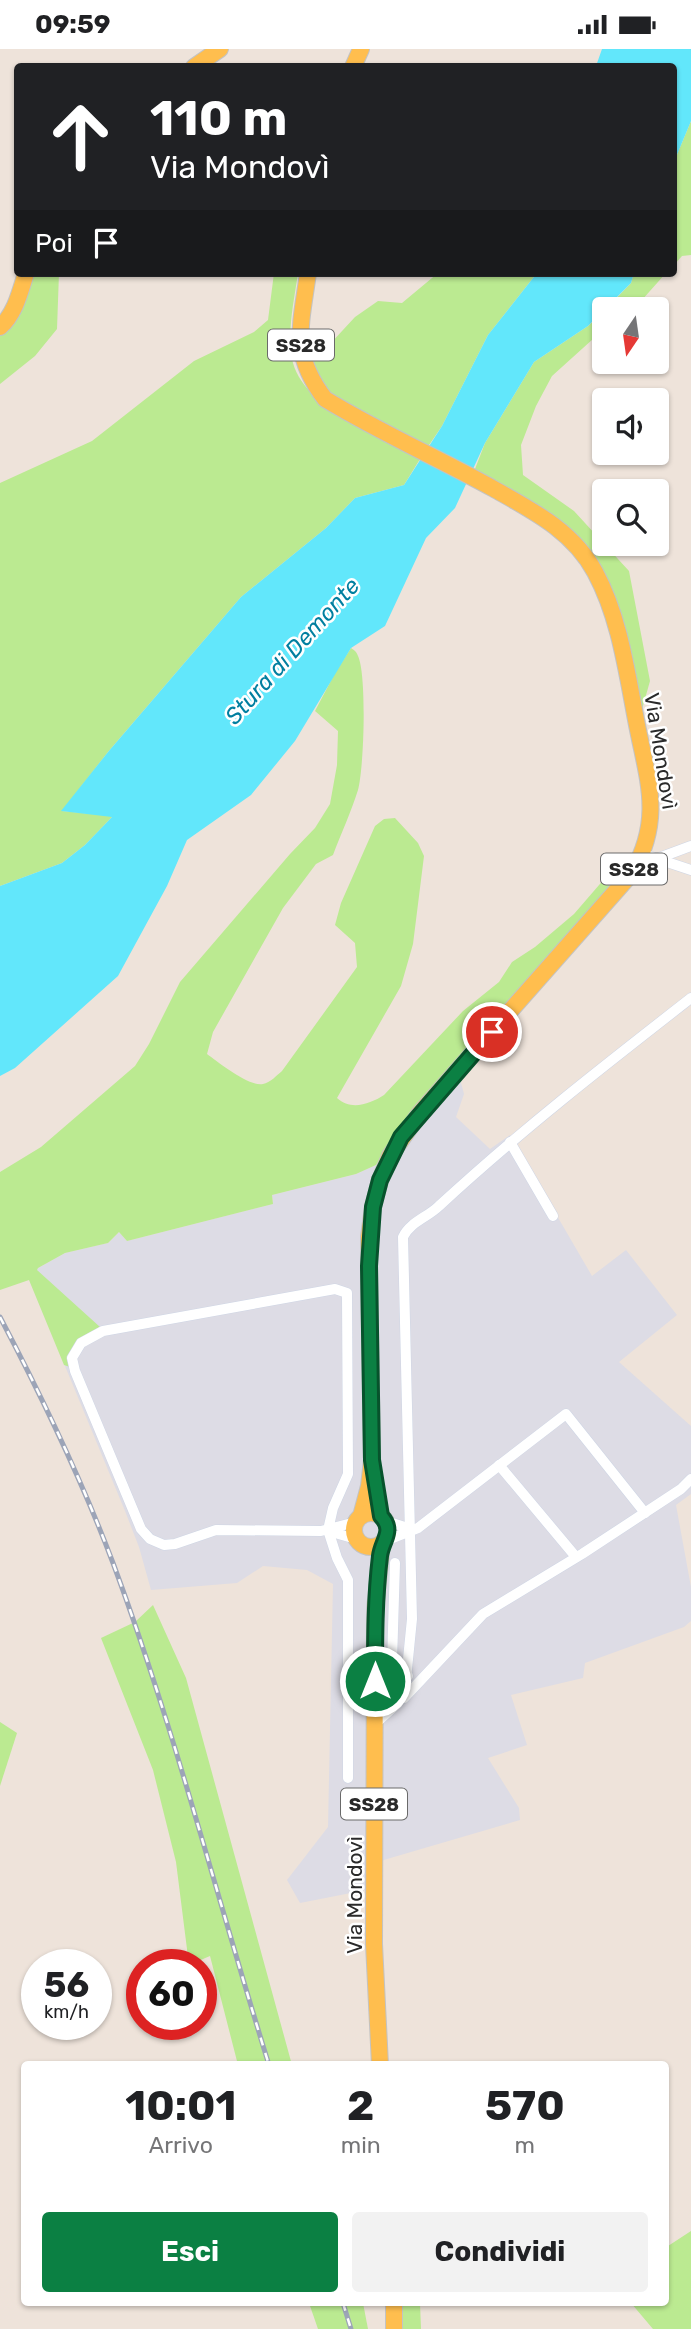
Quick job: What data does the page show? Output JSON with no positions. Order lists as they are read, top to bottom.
{
  "streets": {
    "main road": ["SS28", "Via Mondovì"]
  },
  "crossings": [
    ["SS28", "Via Mondovì"]
  ],
  "water": ["Stura di Demonte"],
  "north": "bottom",
  "page": {
    "status": "09:59",
    "turn": ["110 m", "Via Mondovì"],
    "then": "Poi",
    "speed": "56 km/h",
    "limit": "60",
    "eta": [
      "10:01",
      "Arrivo",
      "2",
      "min",
      "570",
      "m"
    ],
    "buttons": ["Esci", "Condividi"]
  }
}
